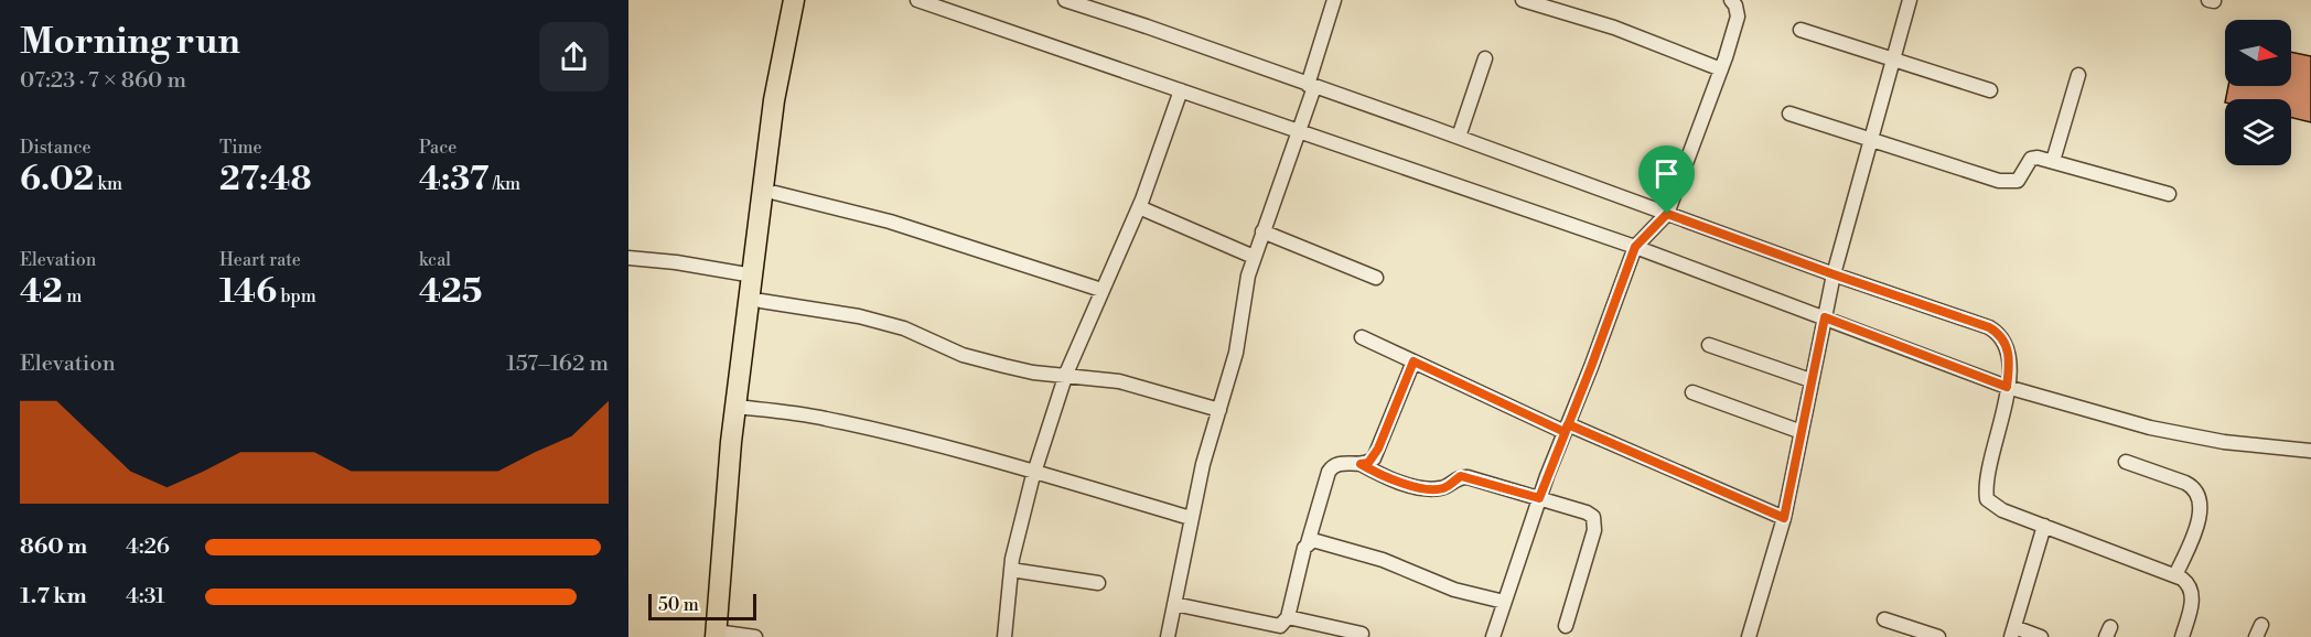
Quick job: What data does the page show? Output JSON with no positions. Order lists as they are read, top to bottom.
{
  "scale_bar": "50 m",
  "north": "right",
  "page": {
    "heading": ["Morning run", "07:23 · 7 × 860 m"],
    "stats": [
      ["Distance", "6.02 km"],
      ["Time", "27:48"],
      ["Pace", "4:37 /km"],
      ["Elevation", "42 m"],
      ["Heart rate", "146 bpm"],
      ["kcal", "425"]
    ],
    "chart": ["Elevation", "157–162 m"],
    "list": [
      {
        "name": "860 m",
        "note": "4:26"
      },
      {
        "name": "1.7 km",
        "note": "4:31"
      }
    ],
    "scale": "50 m"
  }
}
